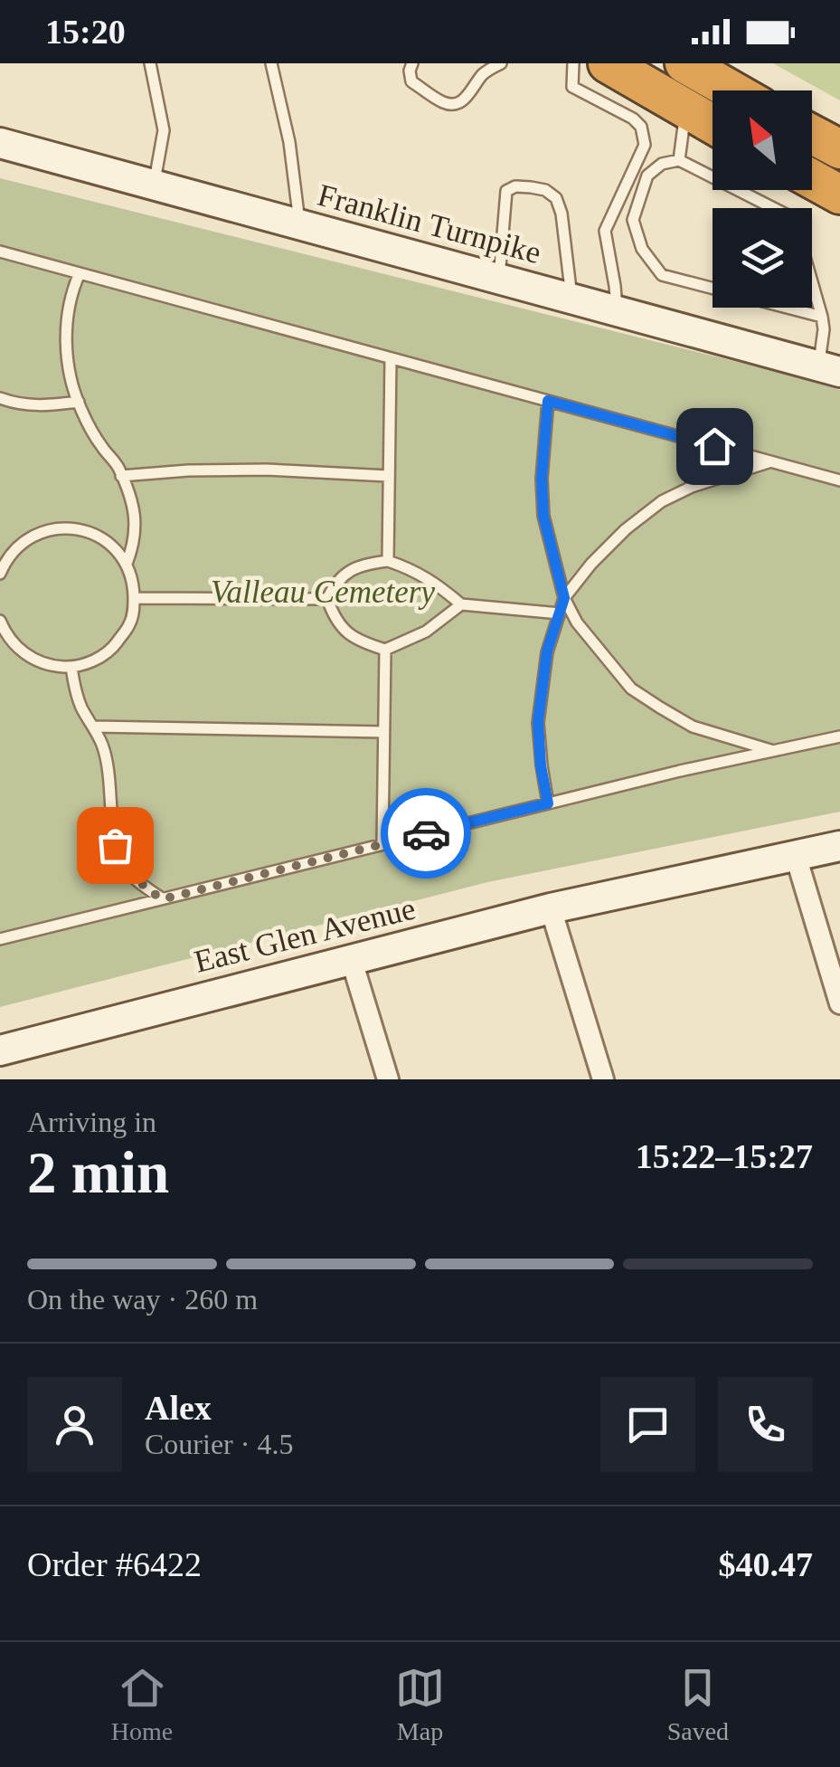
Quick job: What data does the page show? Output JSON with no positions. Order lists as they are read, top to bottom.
{
  "streets": {
    "street": ["Franklin Turnpike", "East Glen Avenue"]
  },
  "parks": ["Valleau Cemetery"],
  "north": "top left",
  "page": {
    "status": "15:20",
    "heading": ["2 min", "Arriving in", "15:22–15:27"],
    "panel": [
      "Alex",
      "Courier · 4.5",
      "Order #6422",
      "$40.47"
    ],
    "bar": "On the way · 260 m",
    "tabs": ["Home", "Map", "Saved"]
  }
}
